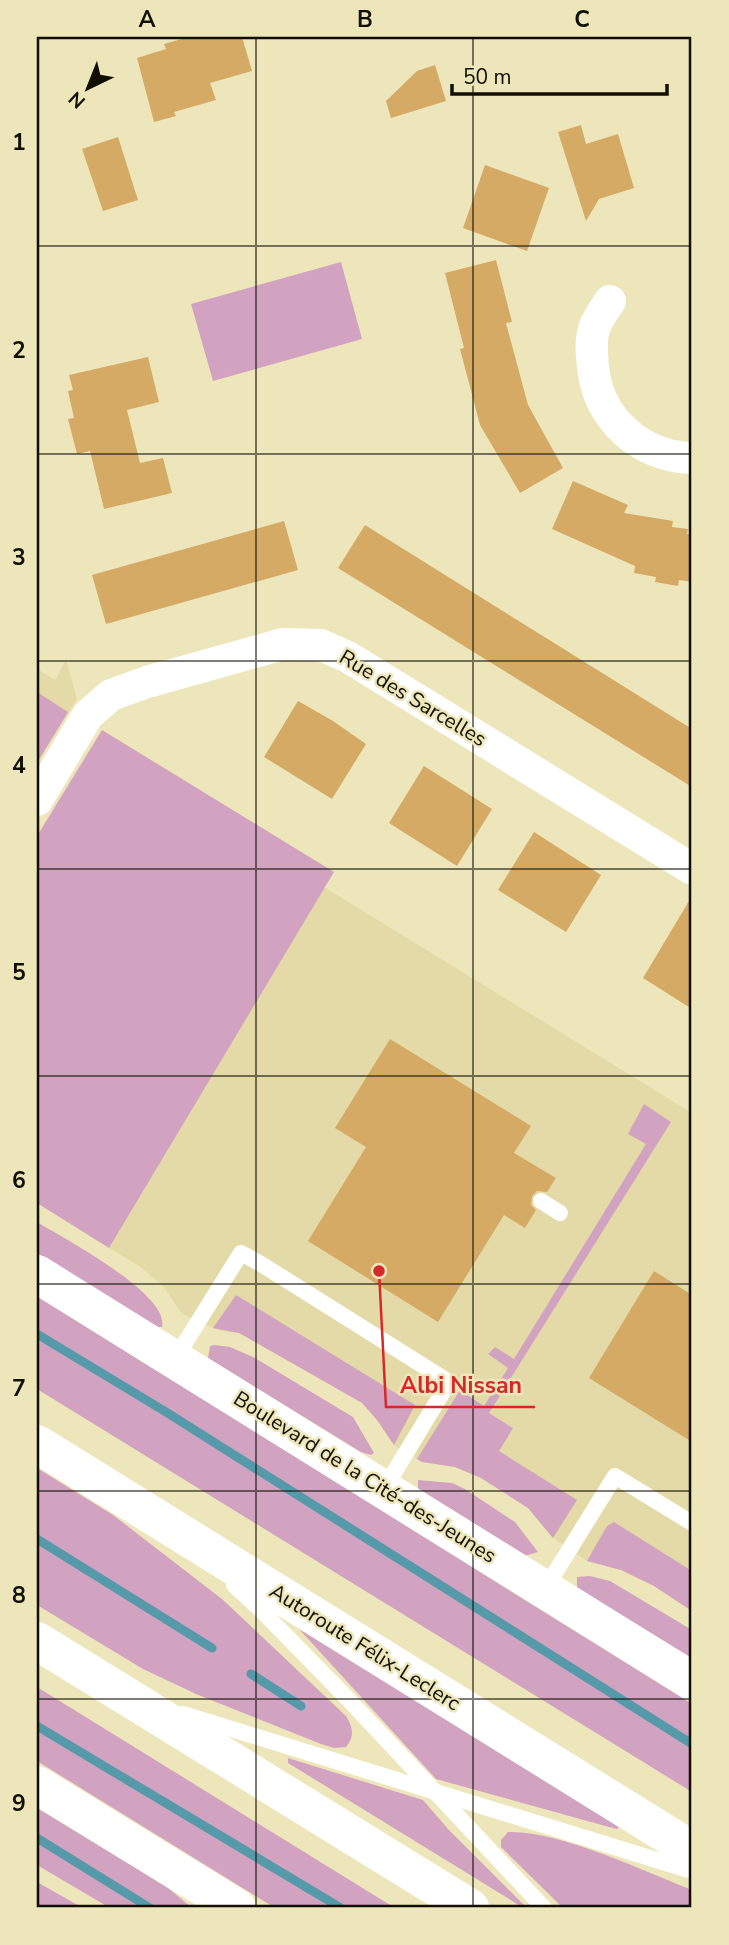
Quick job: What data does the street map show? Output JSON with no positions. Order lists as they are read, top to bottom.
{
  "streets": {
    "main road": ["Boulevard de la Cité-des-Jeunes", "Autoroute Félix-Leclerc"],
    "street": ["Rue des Sarcelles"]
  },
  "places": ["Albi Nissan"],
  "scale_bar": "50 m",
  "north": "bottom left",
  "grid": {
    "columns": ["A", "B", "C"],
    "rows": [
      "1",
      "2",
      "3",
      "4",
      "5",
      "6",
      "7",
      "8",
      "9"
    ]
  }
}
